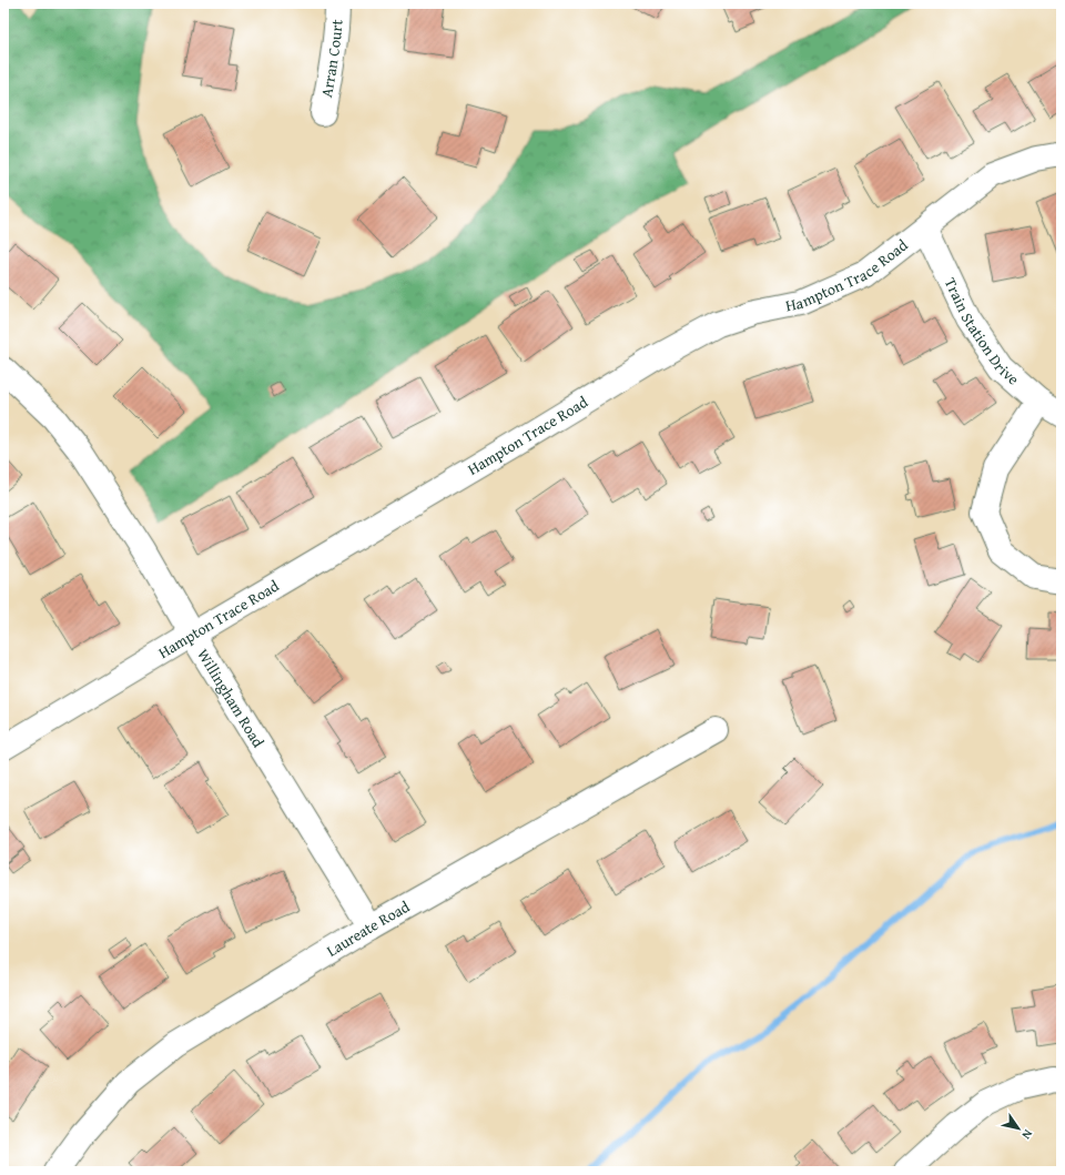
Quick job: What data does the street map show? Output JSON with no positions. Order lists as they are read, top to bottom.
{
  "streets": {
    "street": [
      "Arran Court",
      "Hampton Trace Road",
      "Train Station Drive",
      "Willingham Road",
      "Laureate Road"
    ]
  },
  "crossings": [
    ["Hampton Trace Road", "Train Station Drive"],
    ["Hampton Trace Road", "Willingham Road"],
    ["Willingham Road", "Laureate Road"]
  ],
  "north": "bottom right"
}
